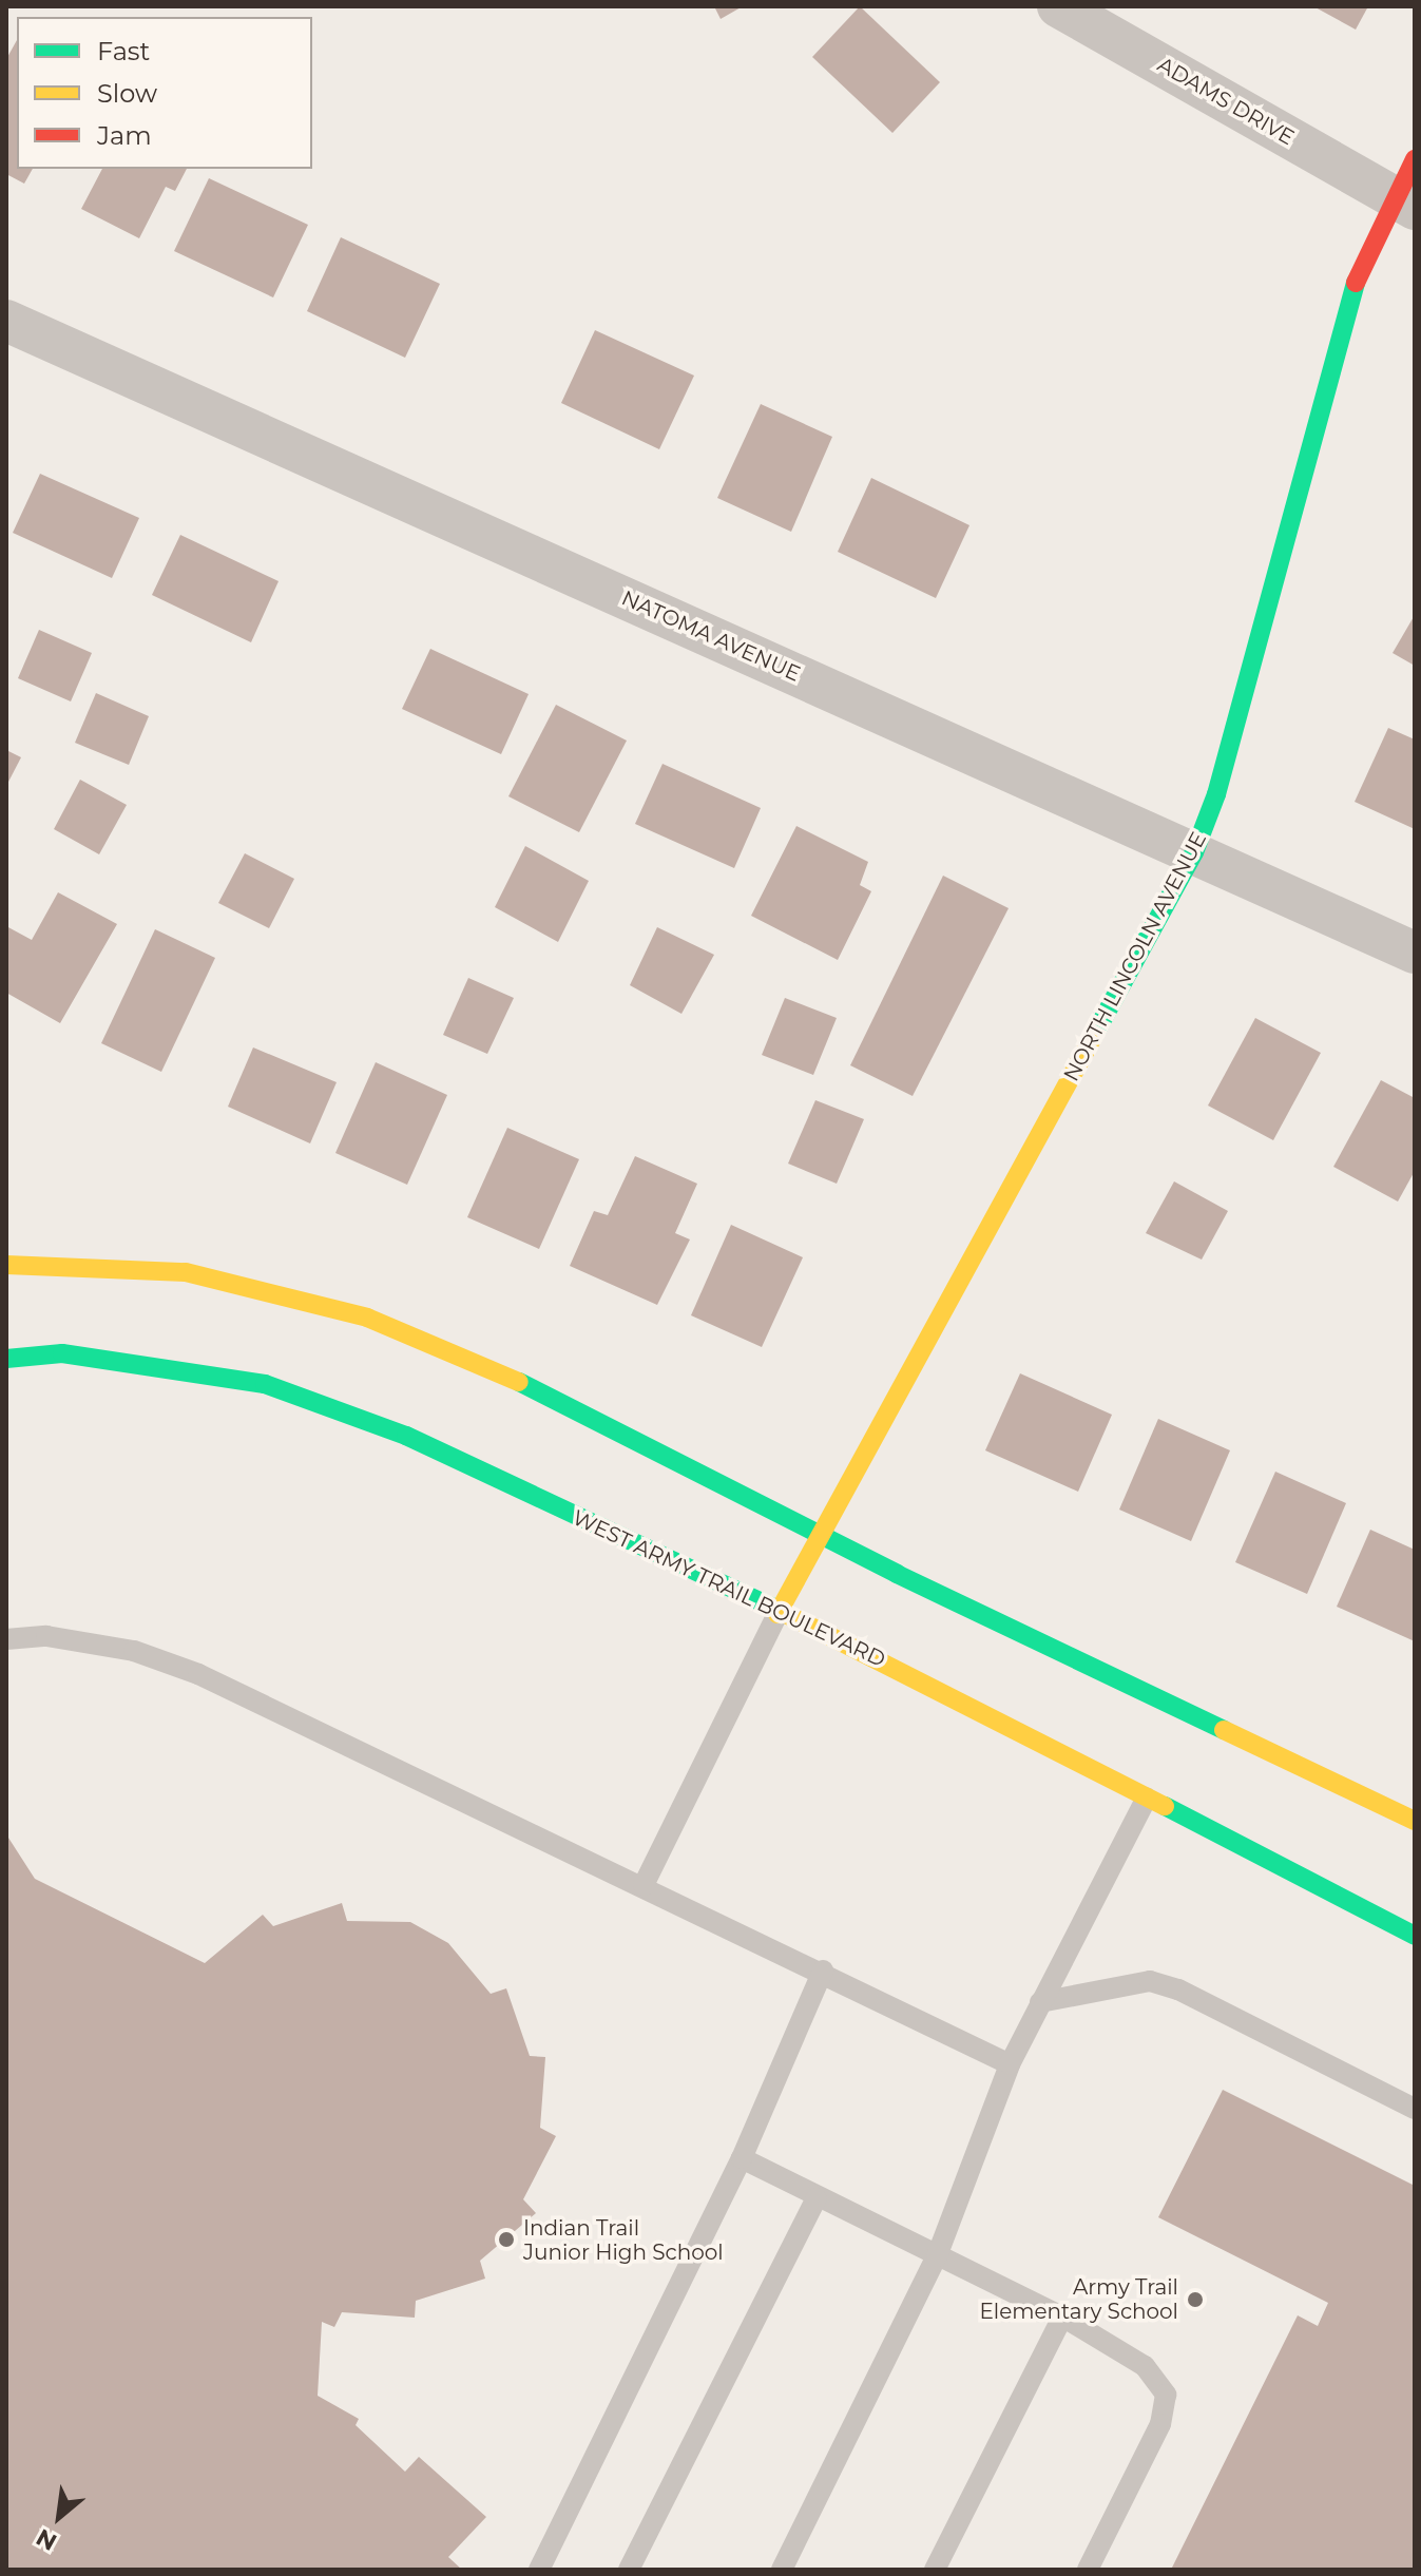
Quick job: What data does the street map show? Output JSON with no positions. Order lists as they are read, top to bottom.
{
  "streets": {
    "main road": ["NORTH LINCOLN AVENUE", "WEST ARMY TRAIL BOULEVARD"],
    "street": ["ADAMS DRIVE", "NATOMA AVENUE"]
  },
  "crossings": [
    ["ADAMS DRIVE", "NORTH LINCOLN AVENUE"],
    ["NATOMA AVENUE", "NORTH LINCOLN AVENUE"],
    ["NORTH LINCOLN AVENUE", "WEST ARMY TRAIL BOULEVARD"]
  ],
  "places": ["Indian Trail Junior High School", "Army Trail Elementary School"],
  "legend": ["Fast", "Slow", "Jam"],
  "north": "bottom left"
}
